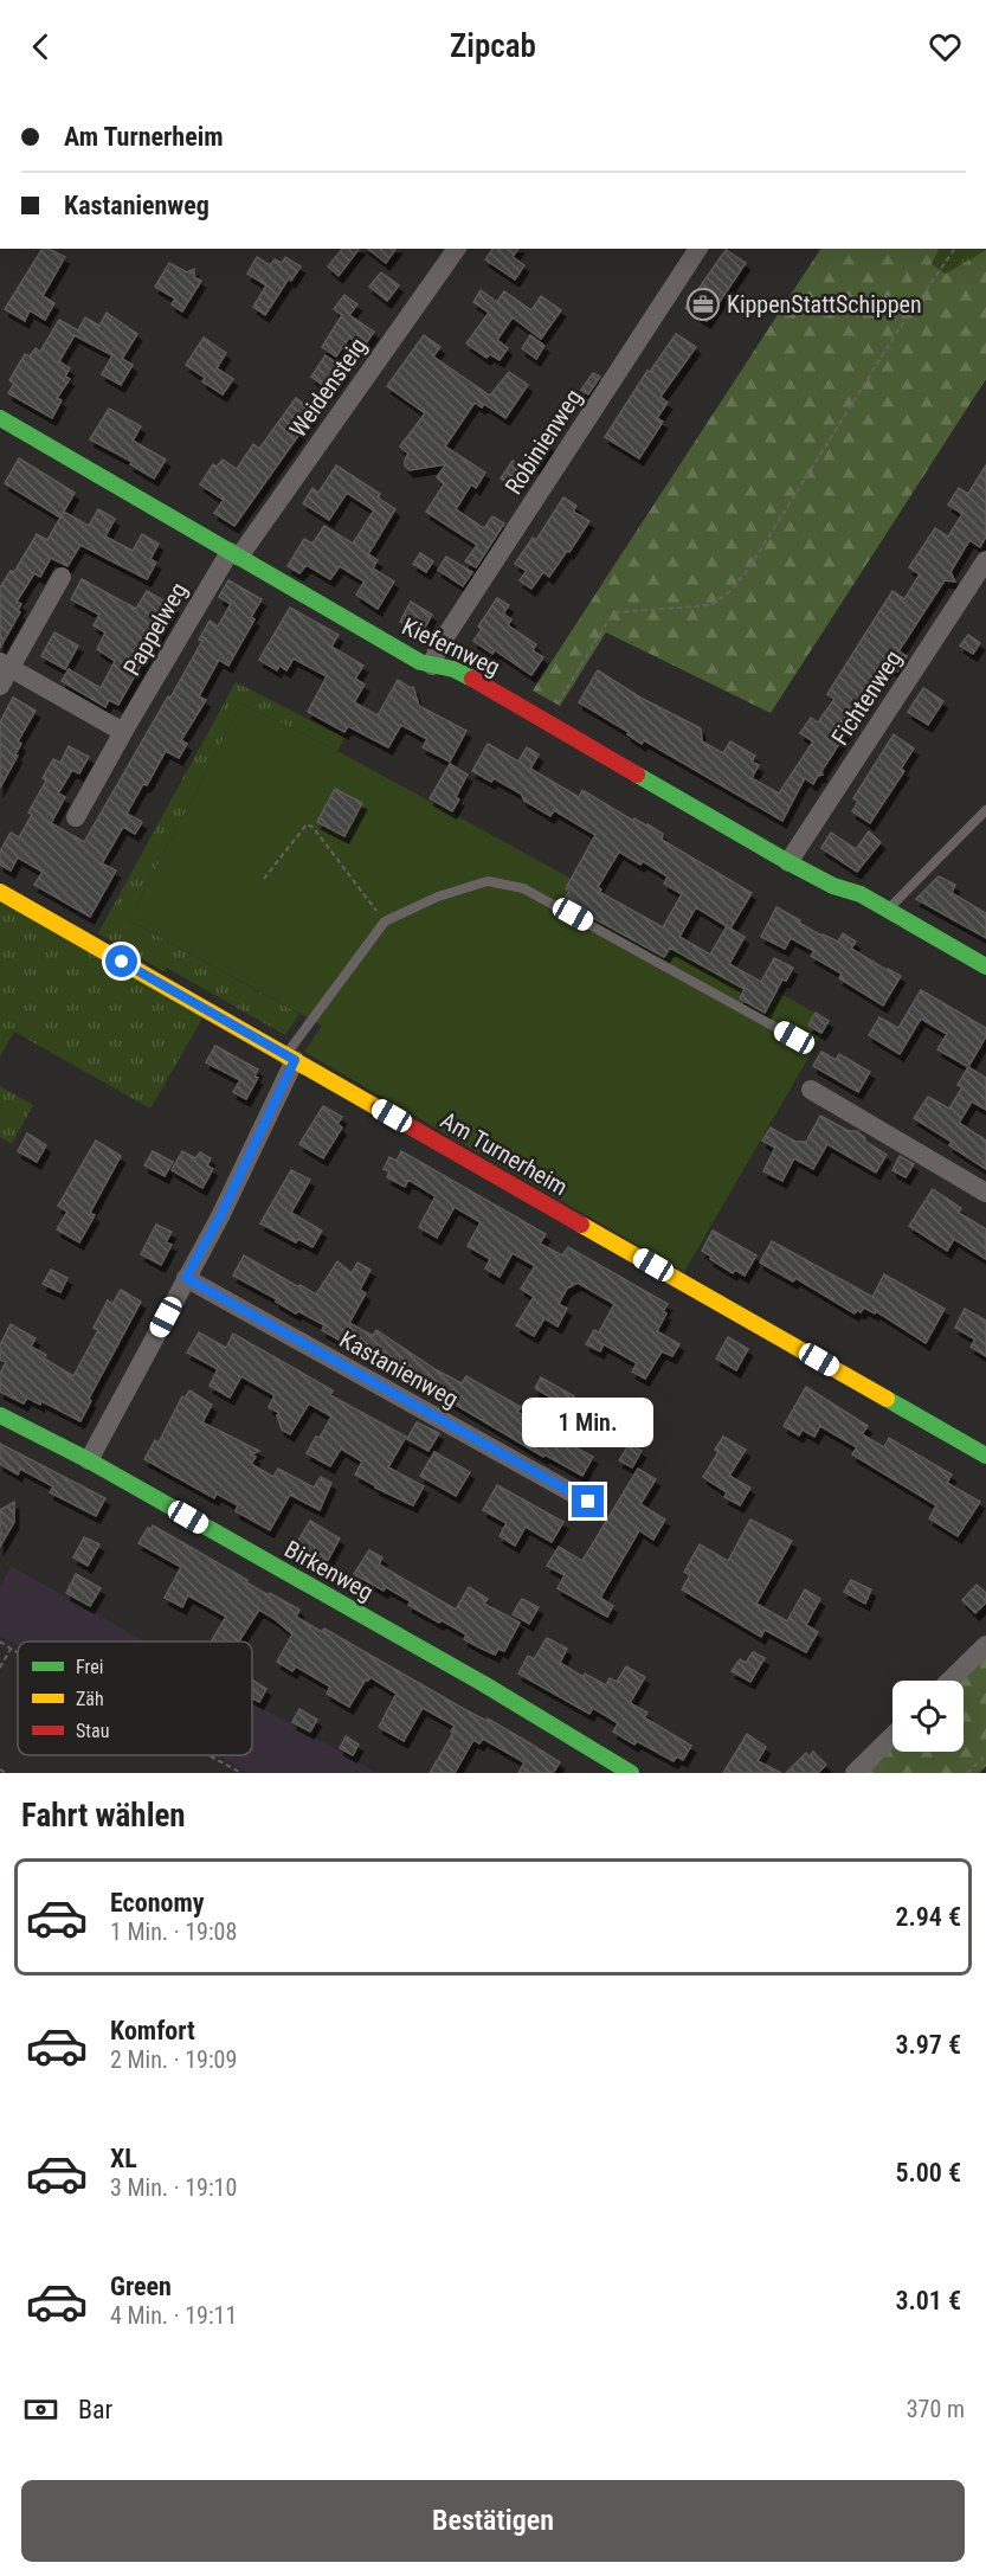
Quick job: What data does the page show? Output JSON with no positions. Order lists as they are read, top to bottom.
{
  "streets": {
    "street": [
      "Weidensteig",
      "Robinienweg",
      "Pappelweg",
      "Kiefernweg",
      "Fichtenweg",
      "Am Turnerheim",
      "Kastanienweg",
      "Birkenweg"
    ]
  },
  "crossings": [
    ["Weidensteig", "Pappelweg"],
    ["Weidensteig", "Kiefernweg"],
    ["Robinienweg", "Kiefernweg"],
    ["Pappelweg", "Kiefernweg"],
    ["Kiefernweg", "Fichtenweg"]
  ],
  "places": {
    "office": ["KippenStattSchippen"]
  },
  "legend": ["Frei", "Zäh", "Stau"],
  "page": {
    "header": "Zipcab",
    "banner": ["Am Turnerheim", "Kastanienweg"],
    "bubble": "1 Min.",
    "heading": "Fahrt wählen",
    "list": [
      {
        "name": "Economy",
        "note": "1 Min. · 19:08",
        "value": "2.94 €"
      },
      {
        "name": "Komfort",
        "note": "2 Min. · 19:09",
        "value": "3.97 €"
      },
      {
        "name": "XL",
        "note": "3 Min. · 19:10",
        "value": "5.00 €"
      },
      {
        "name": "Green",
        "note": "4 Min. · 19:11",
        "value": "3.01 €"
      }
    ],
    "pay": ["Bar", "370 m"],
    "buttons": "Bestätigen"
  }
}
